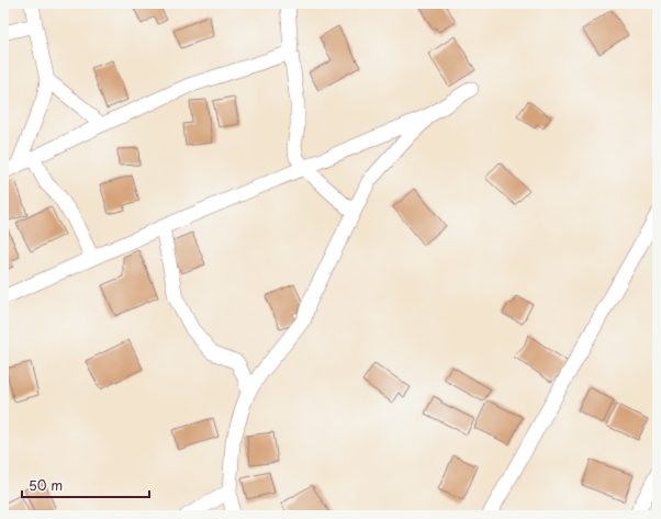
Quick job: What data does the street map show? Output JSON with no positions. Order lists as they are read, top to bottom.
{
  "scale_bar": "50 m"
}
